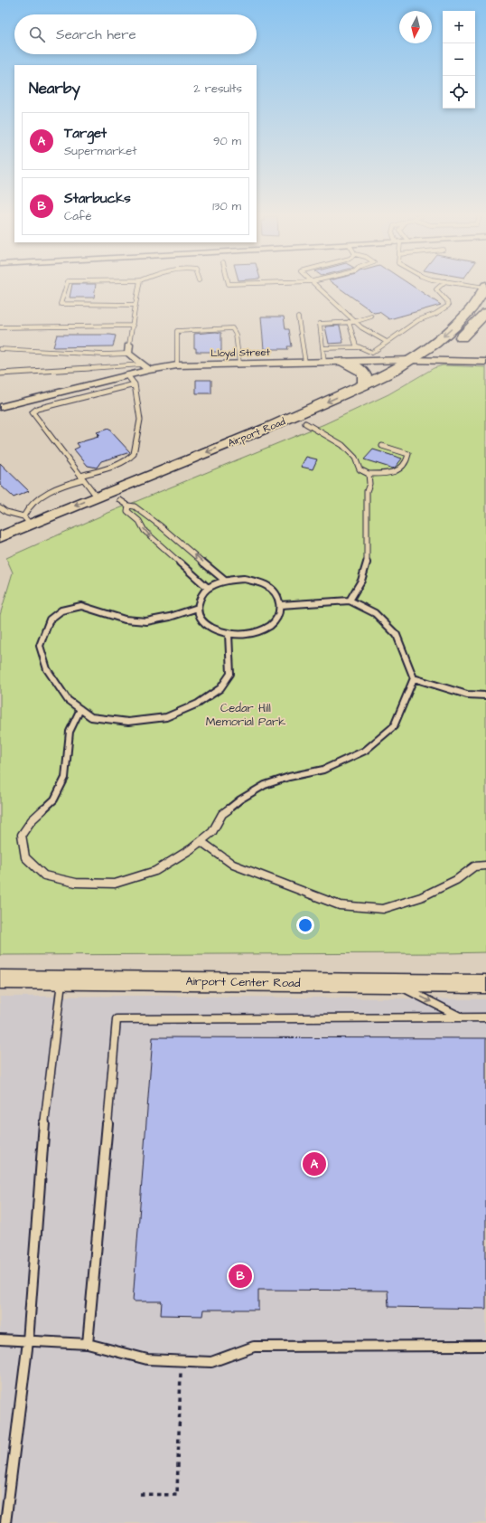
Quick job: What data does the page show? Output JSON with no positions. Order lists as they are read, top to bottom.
{
  "streets": {
    "main road": ["Airport Road"],
    "street": ["Lloyd Street", "Airport Center Road"]
  },
  "crossings": [
    ["Lloyd Street", "Airport Road"]
  ],
  "parks": ["Cedar Hill Memorial Park"],
  "north": "bottom",
  "page": {
    "map_buttons": ["+", "−"],
    "search": "Search here",
    "heading": ["Nearby", "2 results"],
    "list": [
      {
        "mark": "A",
        "name": "Target",
        "note": "Supermarket",
        "value": "90 m"
      },
      {
        "mark": "B",
        "name": "Starbucks",
        "note": "Café",
        "value": "130 m"
      }
    ],
    "pins": ["A", "B"]
  }
}
